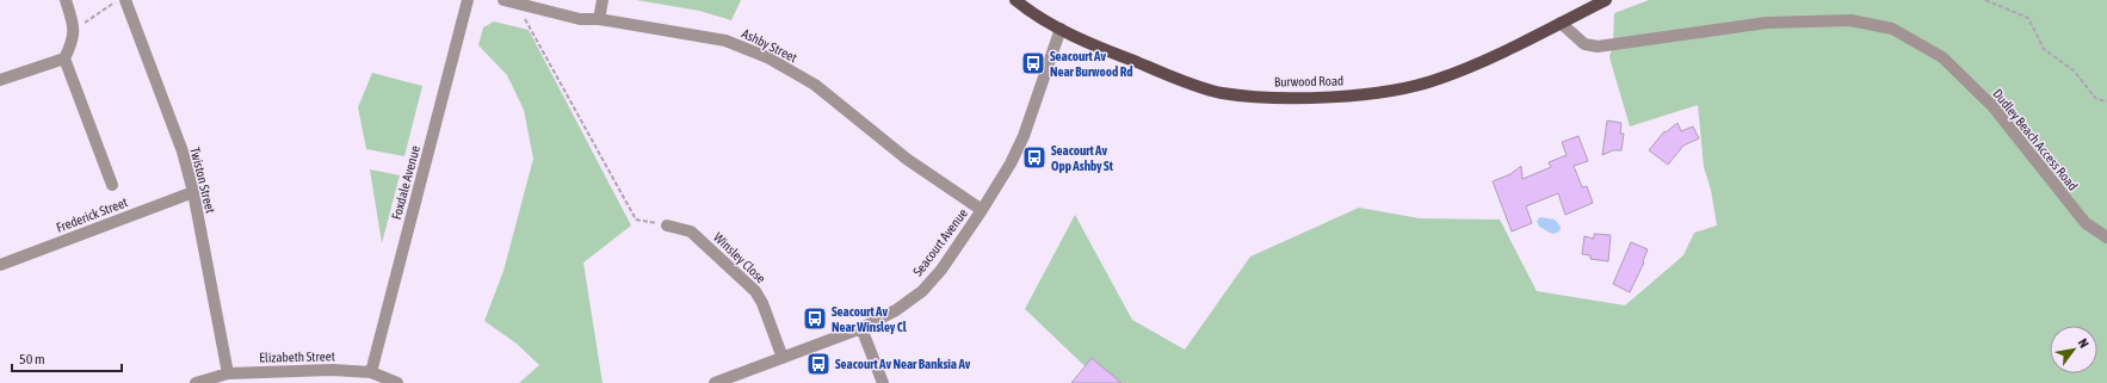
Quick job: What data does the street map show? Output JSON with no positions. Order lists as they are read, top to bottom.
{
  "streets": {
    "main road": ["Burwood Road"],
    "street": [
      "Ashby Street",
      "Dudley Beach Access Road",
      "Twiston Street",
      "Foxdale Avenue",
      "Frederick Street",
      "Seacourt Avenue",
      "Winsley Close",
      "Elizabeth Street"
    ]
  },
  "crossings": [
    ["Ashby Street", "Seacourt Avenue"],
    ["Burwood Road", "Dudley Beach Access Road"],
    ["Burwood Road", "Seacourt Avenue"],
    ["Twiston Street", "Frederick Street"],
    ["Twiston Street", "Elizabeth Street"],
    ["Foxdale Avenue", "Elizabeth Street"],
    ["Seacourt Avenue", "Winsley Close"]
  ],
  "places": {
    "bus stop": [
      "Seacourt Av Near Burwood Rd",
      "Seacourt Av Opp Ashby St",
      "Seacourt Av Near Winsley Cl",
      "Seacourt Av Near Banksia Av"
    ]
  },
  "scale_bar": "50 m",
  "north": "top right"
}
